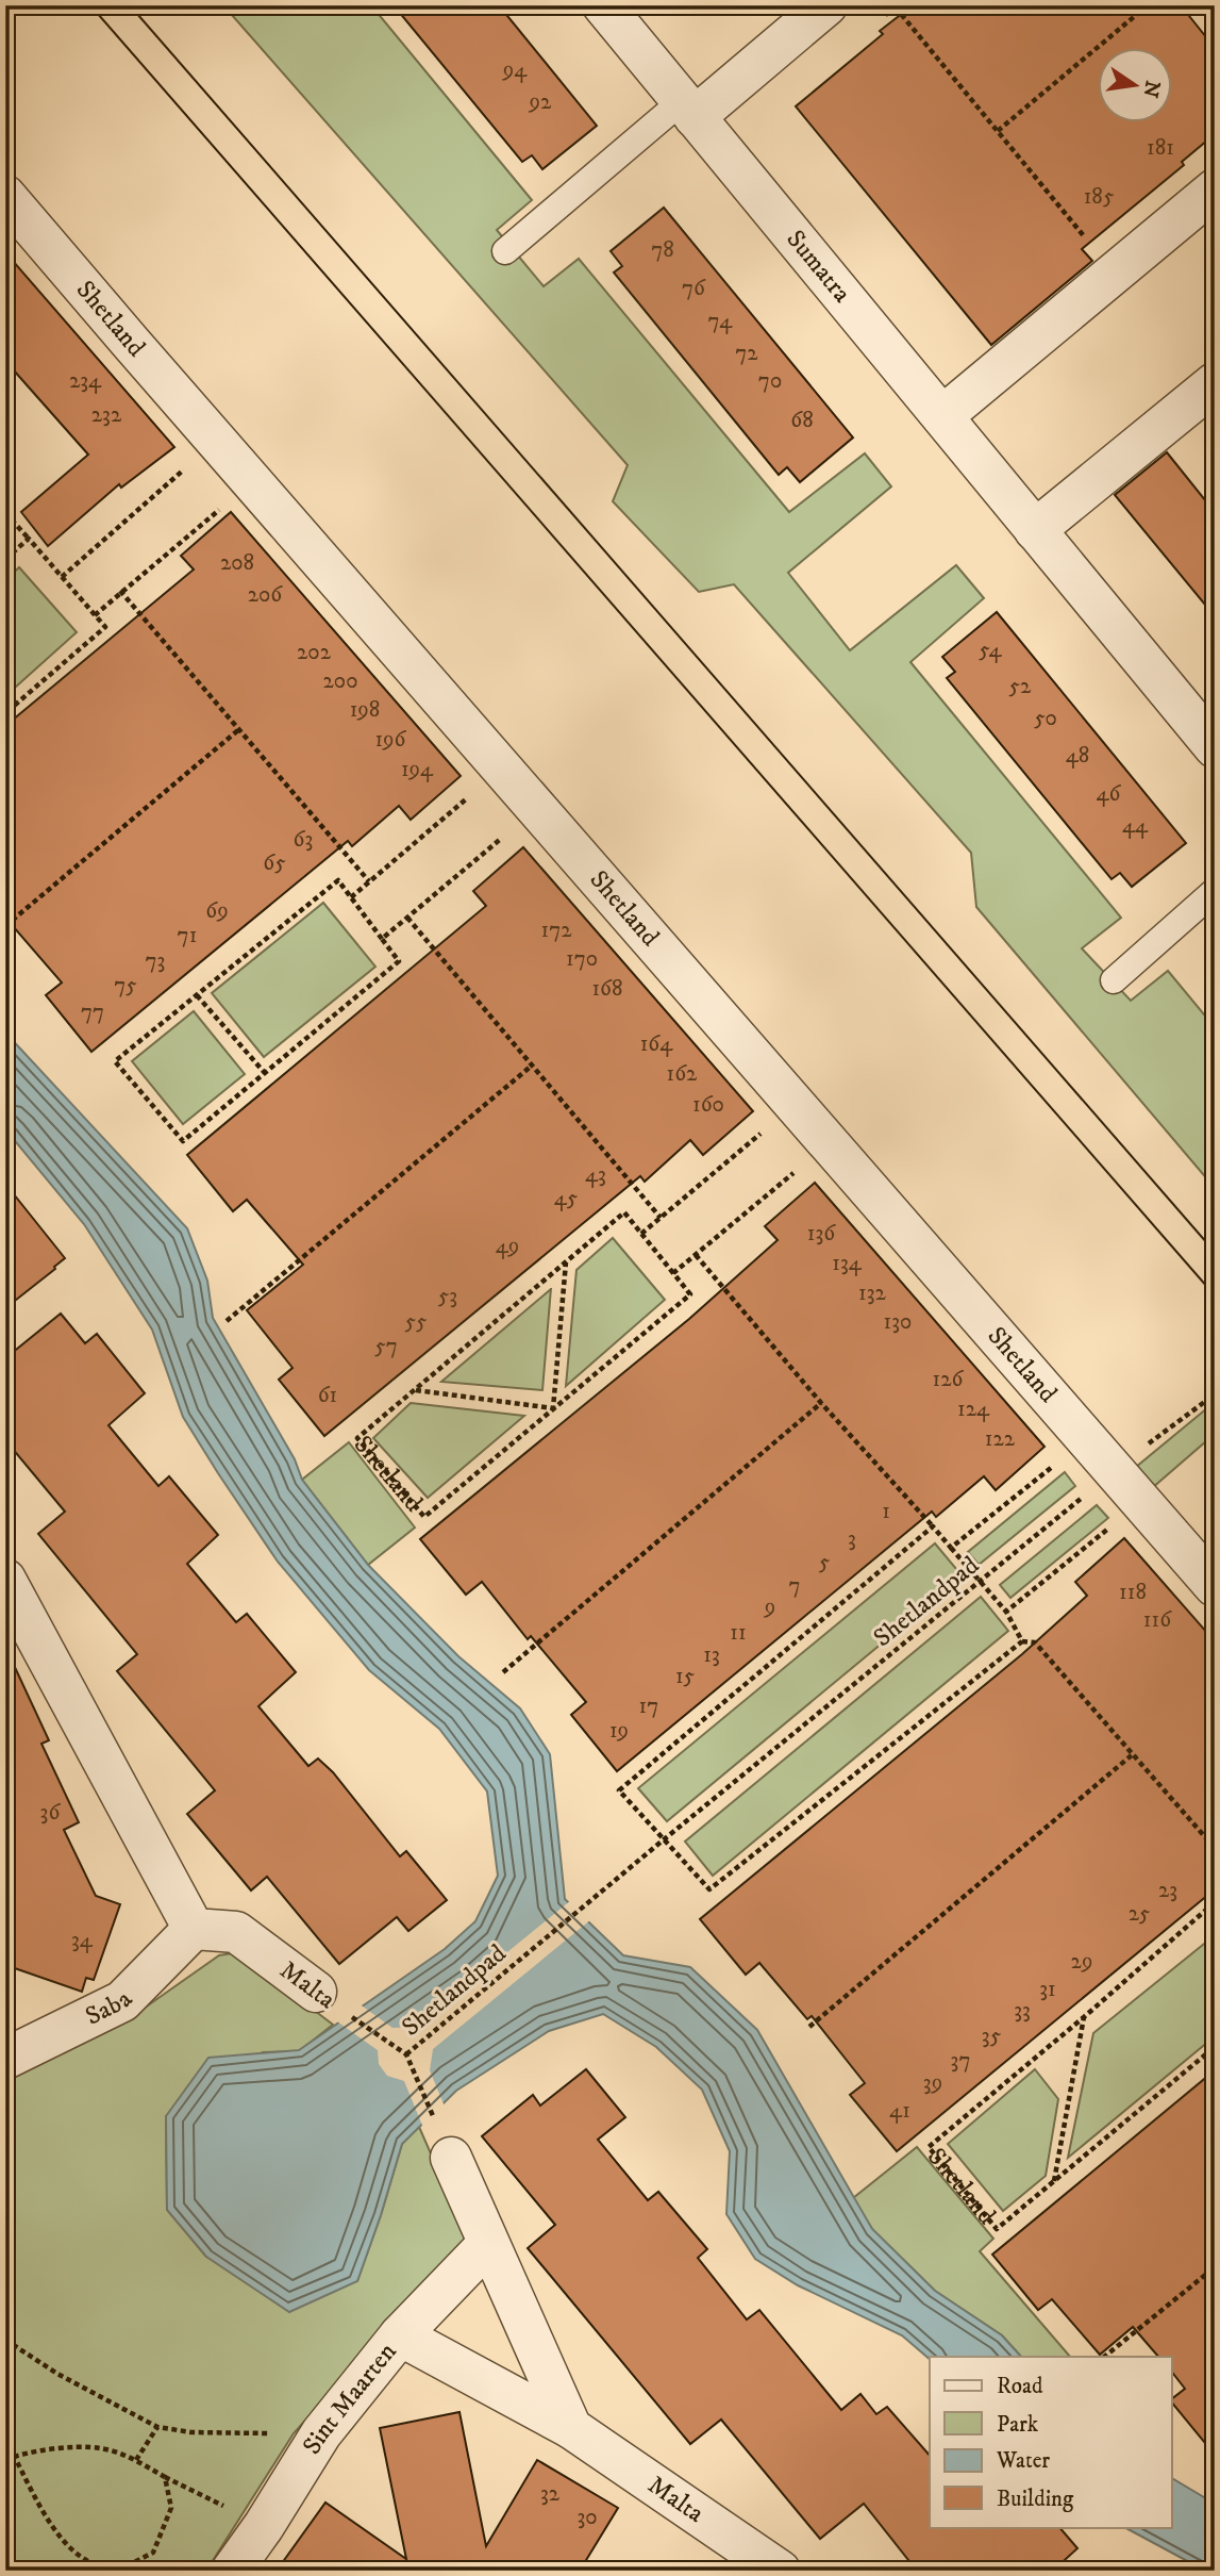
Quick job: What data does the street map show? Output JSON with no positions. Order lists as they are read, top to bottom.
{
  "streets": {
    "street": [
      "Sumatra",
      "Shetland",
      "Malta",
      "Saba",
      "Sint Maarten"
    ],
    "path": ["Shetlandpad"]
  },
  "crossings": [
    ["Shetland", "Shetlandpad"],
    ["Shetlandpad", "Malta"],
    ["Malta", "Saba"],
    ["Malta", "Sint Maarten"]
  ],
  "house_numbers": [
    "94",
    "92",
    "181",
    "185",
    "78",
    "76",
    "74",
    "72",
    "234",
    "70",
    "232",
    "68",
    "208",
    "206",
    "54",
    "202",
    "200",
    "52",
    "198",
    "50",
    "196",
    "48",
    "194",
    "46",
    "44",
    "63",
    "65",
    "69",
    "172",
    "71",
    "170",
    "73",
    "75",
    "168",
    "77",
    "164",
    "162",
    "160",
    "43",
    "45",
    "136",
    "49",
    "134",
    "132",
    "53",
    "55",
    "130",
    "57",
    "126",
    "61",
    "124",
    "122",
    "1",
    "3",
    "5",
    "7",
    "118",
    "9",
    "116",
    "11",
    "13",
    "15",
    "17",
    "19",
    "36",
    "23",
    "25",
    "34",
    "29",
    "31",
    "33",
    "35",
    "37",
    "39",
    "41",
    "32",
    "30"
  ],
  "legend": [
    "Road",
    "Park",
    "Water",
    "Building"
  ],
  "north": "right"
}
